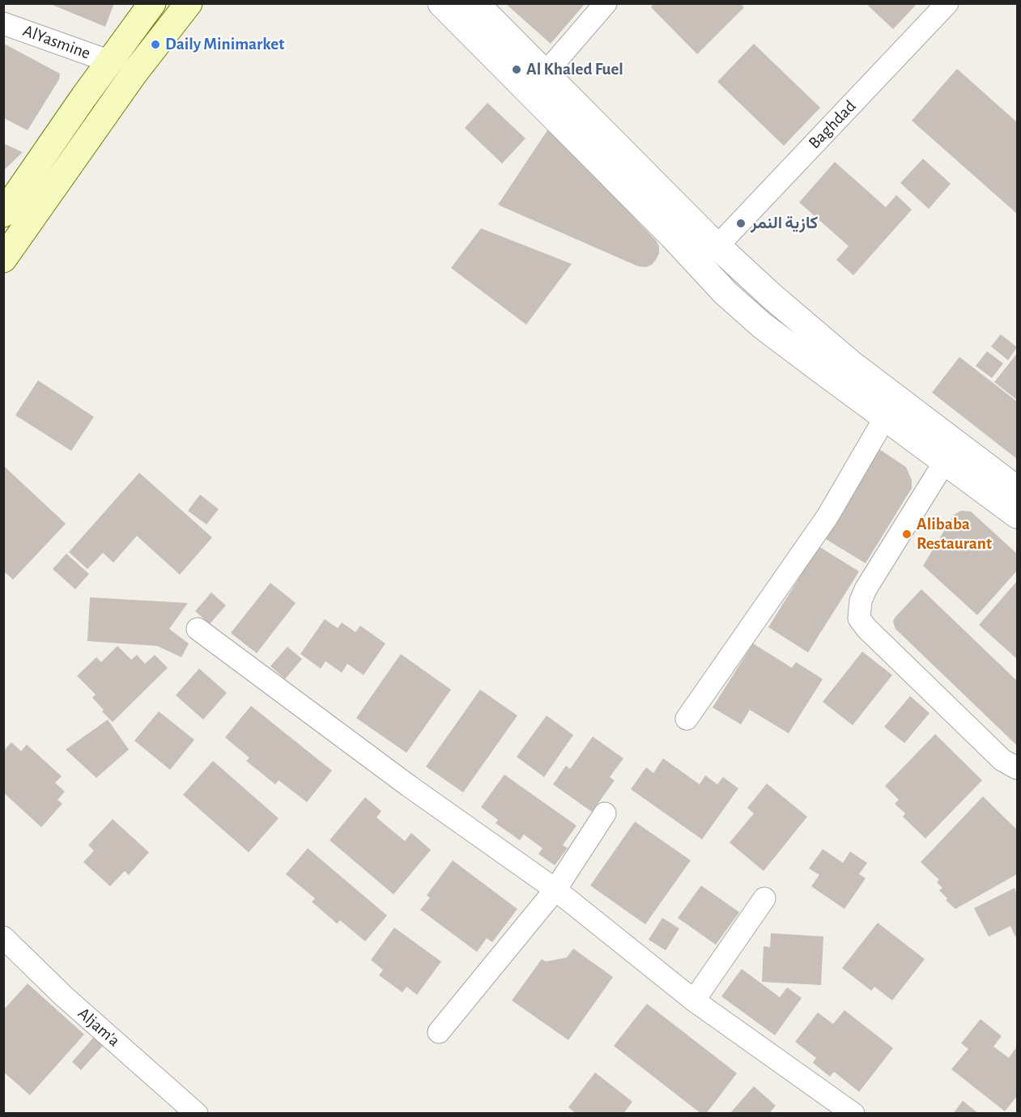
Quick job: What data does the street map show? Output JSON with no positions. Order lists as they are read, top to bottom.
{
  "streets": {
    "street": ["AlYasmine", "Baghdad", "Aljam'a"]
  },
  "places": [
    "Daily Minimarket",
    "Al Khaled Fuel",
    "كازية النمر",
    "Alibaba Restaurant"
  ]
}
